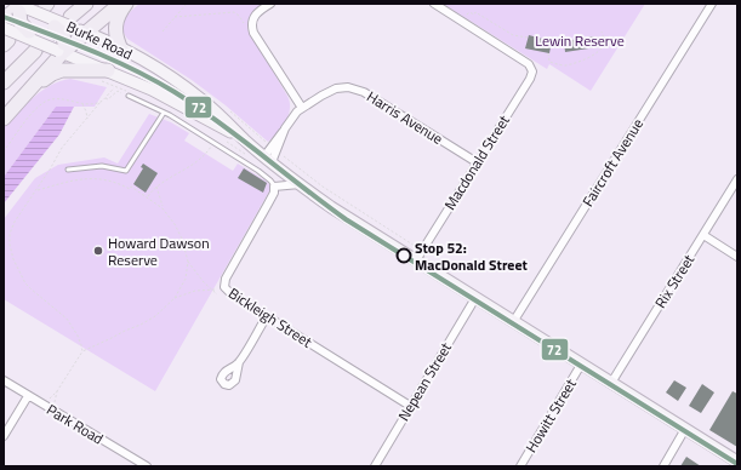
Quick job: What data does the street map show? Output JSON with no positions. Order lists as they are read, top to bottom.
{
  "streets": {
    "main road": ["Burke Road"],
    "street": [
      "Harris Avenue",
      "Macdonald Street",
      "Faircroft Avenue",
      "Rix Street",
      "Bickleigh Street",
      "Nepean Street",
      "Howitt Street",
      "Park Road"
    ]
  },
  "crossings": [
    ["Burke Road", "Harris Avenue"],
    ["Burke Road", "Macdonald Street"],
    ["Burke Road", "Faircroft Avenue"],
    ["Burke Road", "Rix Street"],
    ["Burke Road", "Nepean Street"],
    ["Burke Road", "Howitt Street"],
    ["Harris Avenue", "Macdonald Street"],
    ["Bickleigh Street", "Nepean Street"]
  ],
  "parks": ["Lewin Reserve"],
  "places": ["Howard Dawson Reserve", "Stop 52: MacDonald Street"],
  "lines": ["transit line 72"]
}
